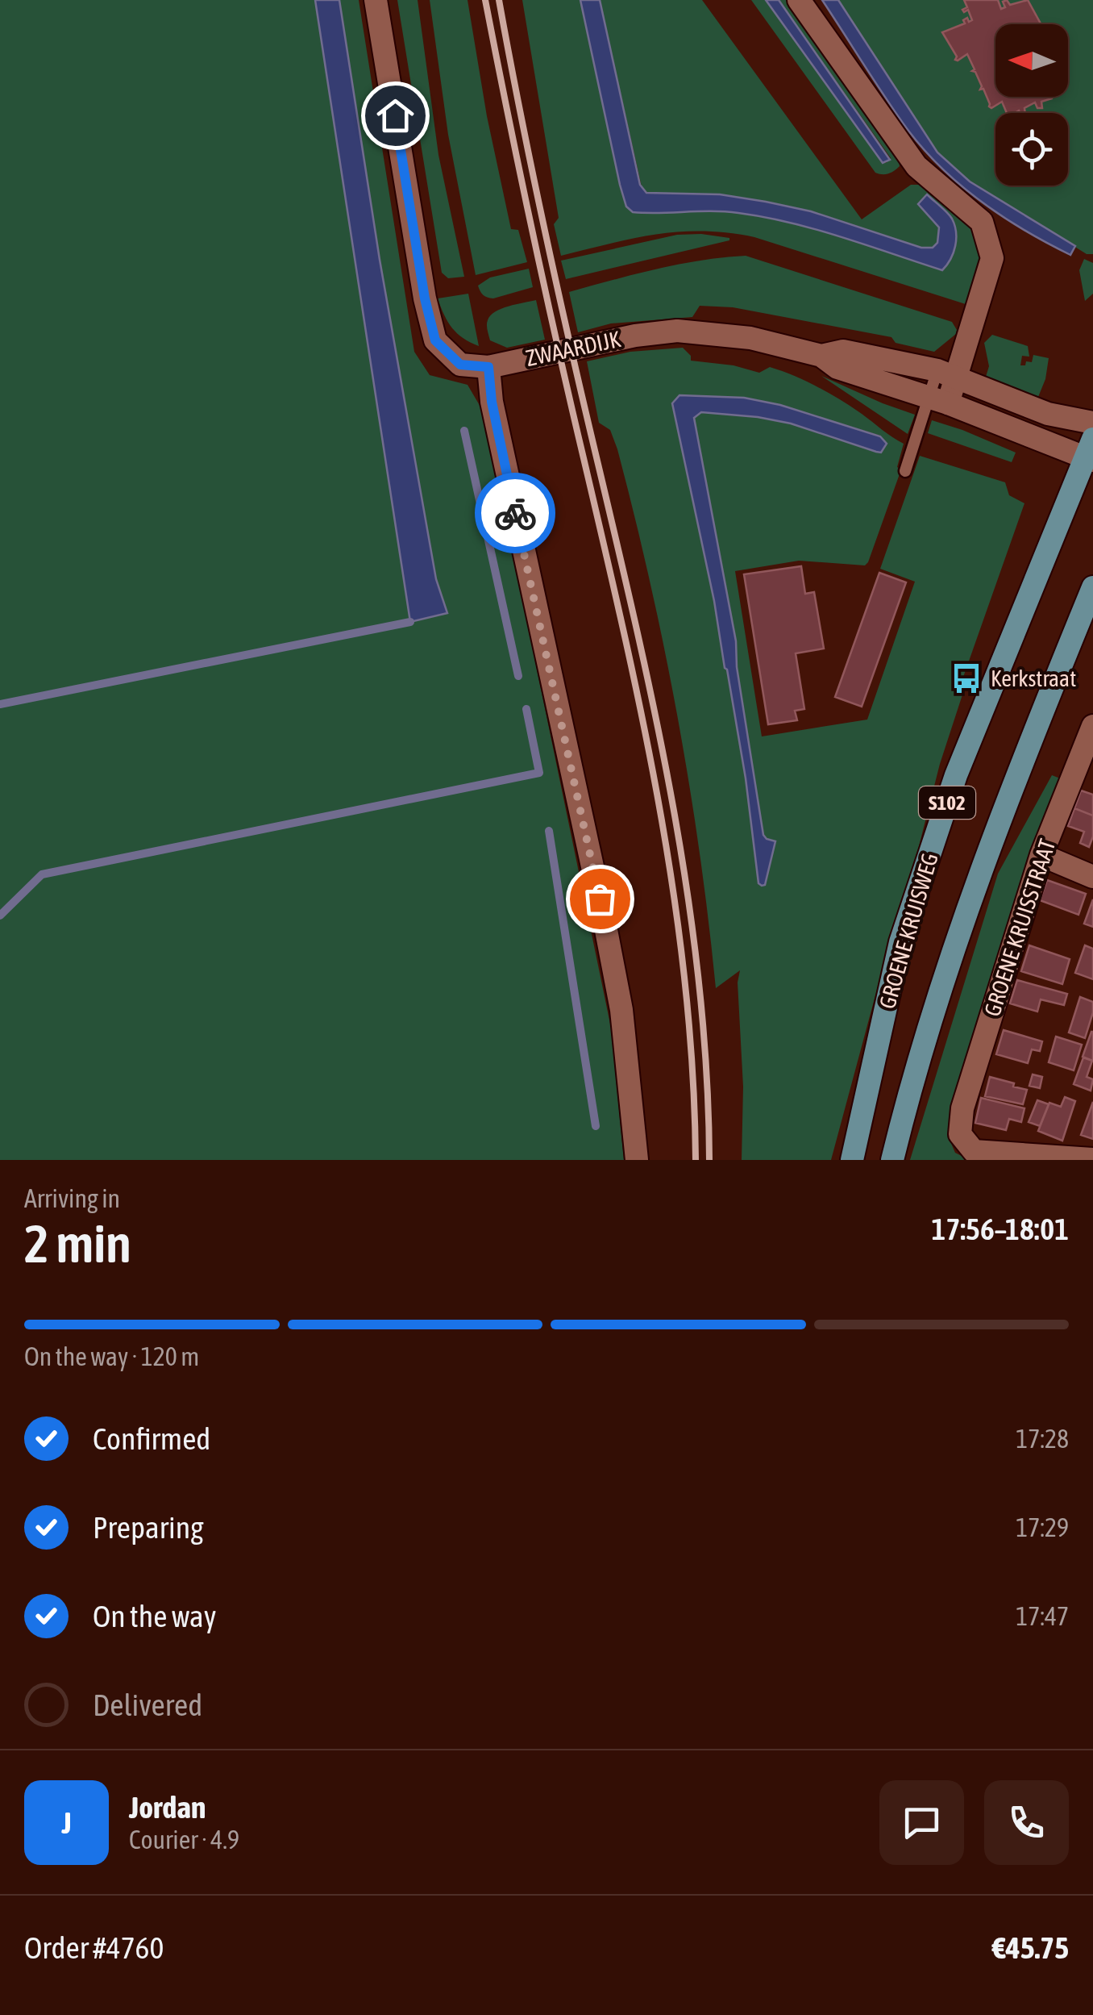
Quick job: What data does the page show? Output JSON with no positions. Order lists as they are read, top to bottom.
{
  "streets": {
    "main road": ["S102", "GROENE KRUISWEG"],
    "street": ["ZWAARDIJK", "GROENE KRUISSTRAAT"]
  },
  "crossings": [
    ["ZWAARDIJK", "GROENE KRUISWEG"]
  ],
  "places": {
    "bus stop": ["Kerkstraat"]
  },
  "north": "left",
  "page": {
    "heading": ["2 min", "Arriving in", "17:56–18:01"],
    "panel": [
      "Jordan",
      "Courier · 4.9",
      "Order #4760",
      "€45.75"
    ],
    "bar": "On the way · 120 m",
    "list": [
      ["Confirmed", "17:28"],
      ["Preparing", "17:29"],
      ["On the way", "17:47"],
      "Delivered"
    ],
    "round": "J"
  }
}
